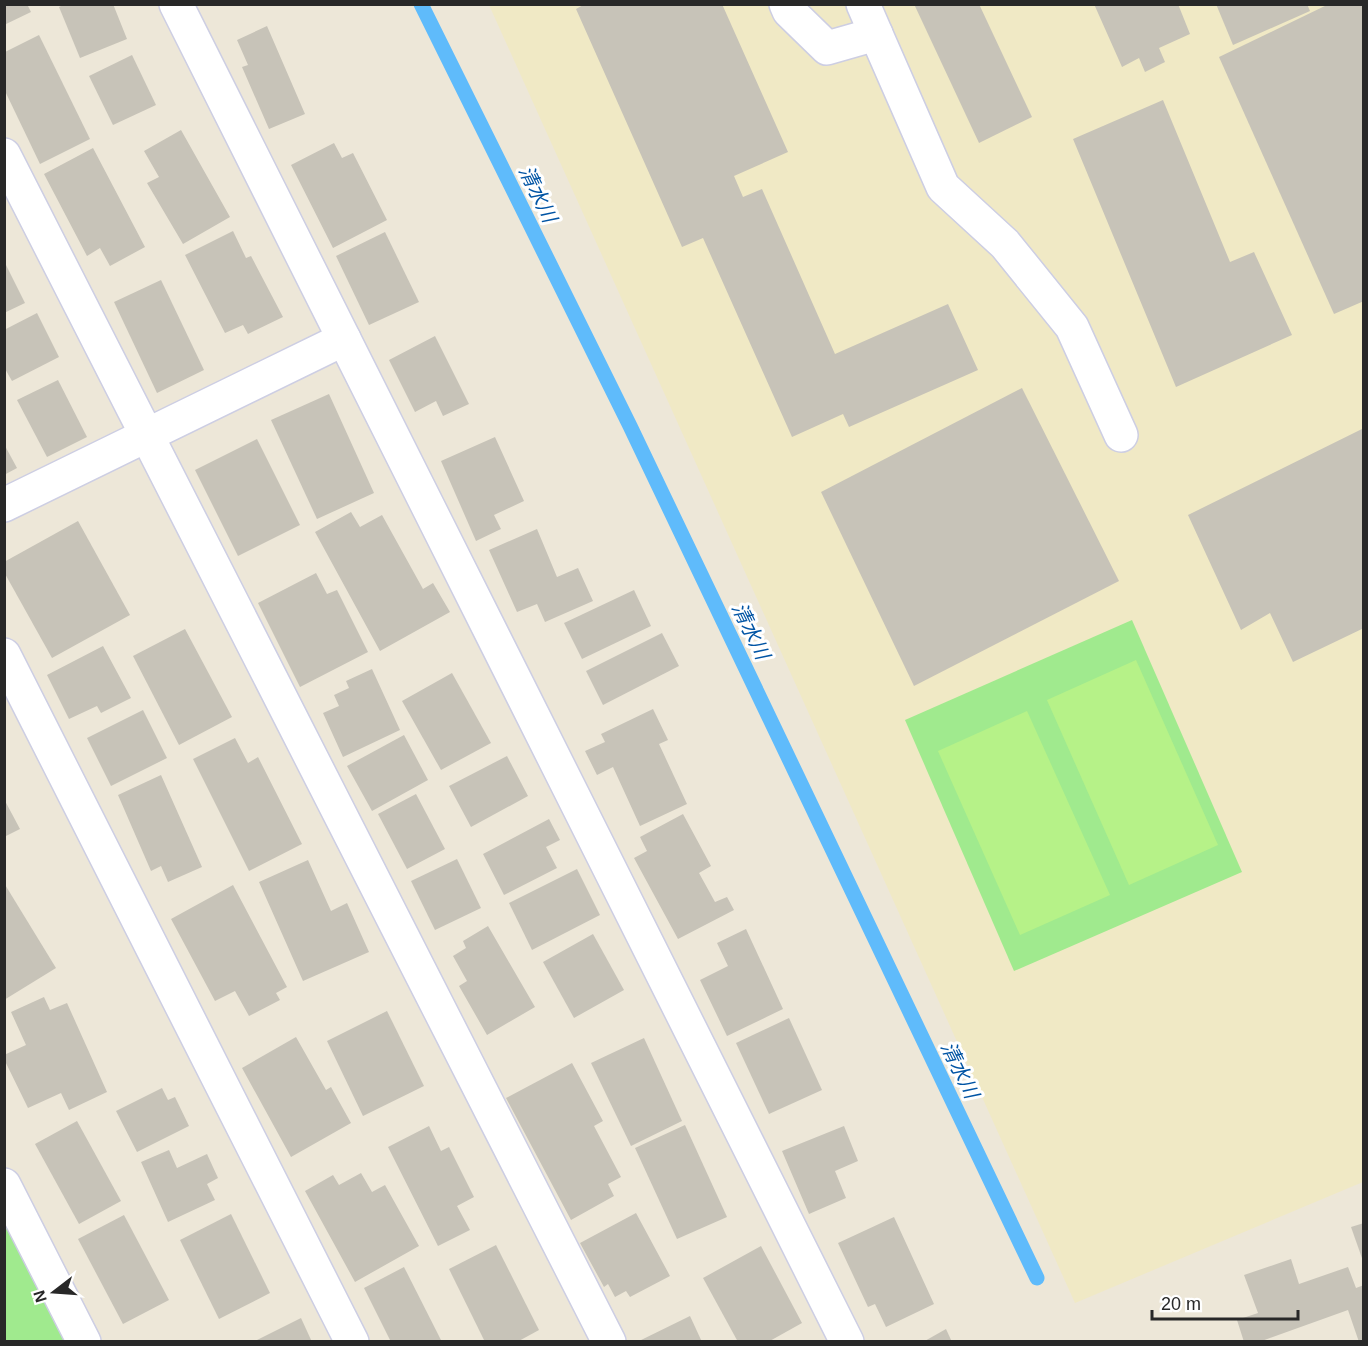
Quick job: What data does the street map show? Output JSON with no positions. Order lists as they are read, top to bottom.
{
  "water": ["清水川"],
  "scale_bar": "20 m",
  "north": "left"
}
